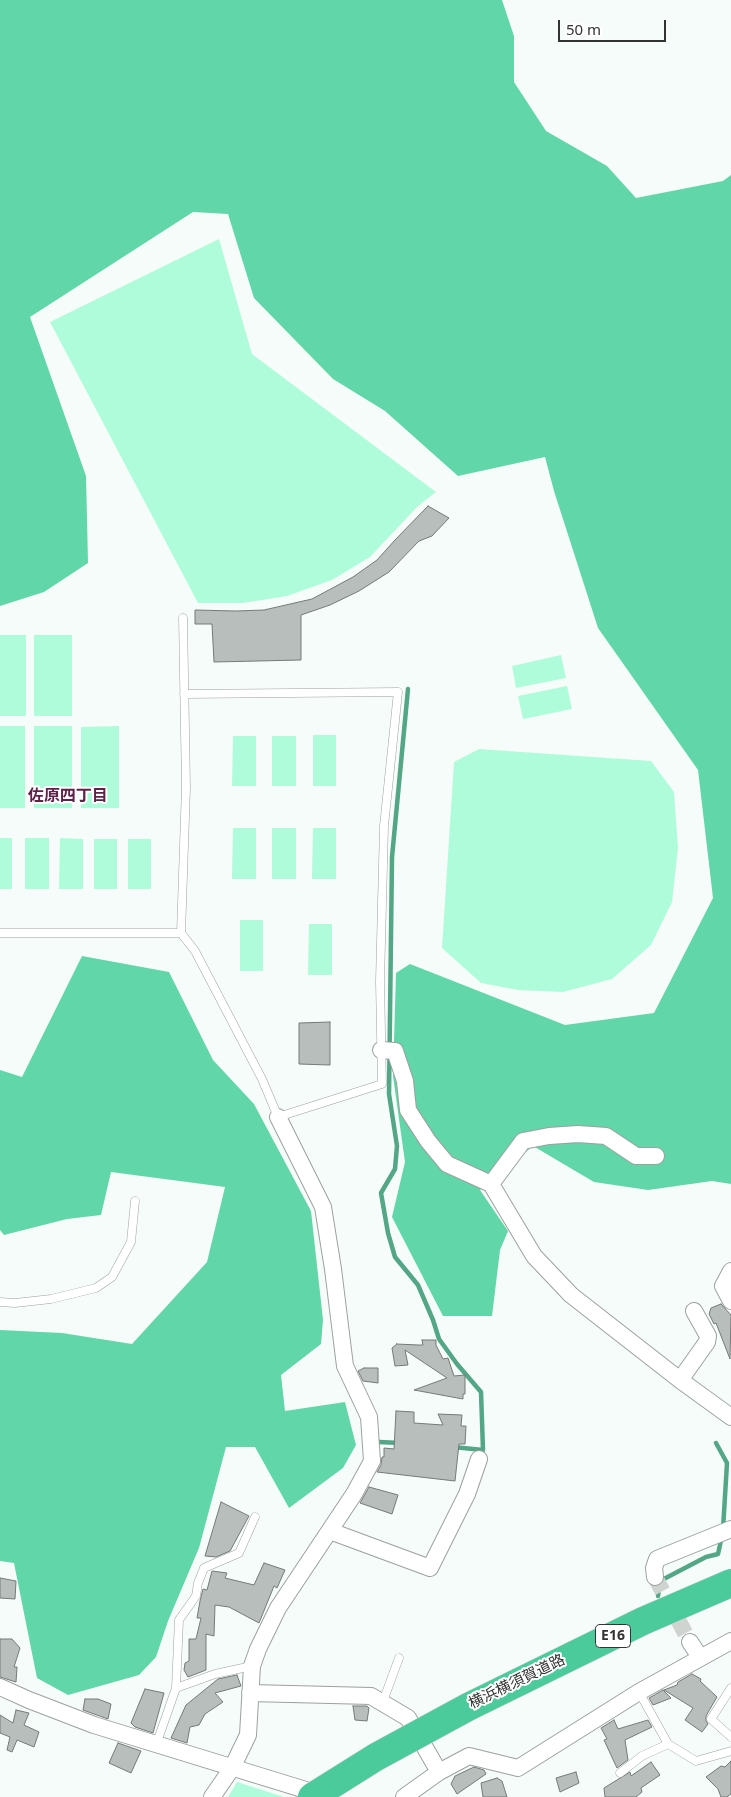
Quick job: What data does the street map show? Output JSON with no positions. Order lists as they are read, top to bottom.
{
  "streets": {
    "highway": ["E16", "横浜横須賀道路"]
  },
  "districts": ["佐原四丁目"],
  "scale_bar": "50 m"
}
